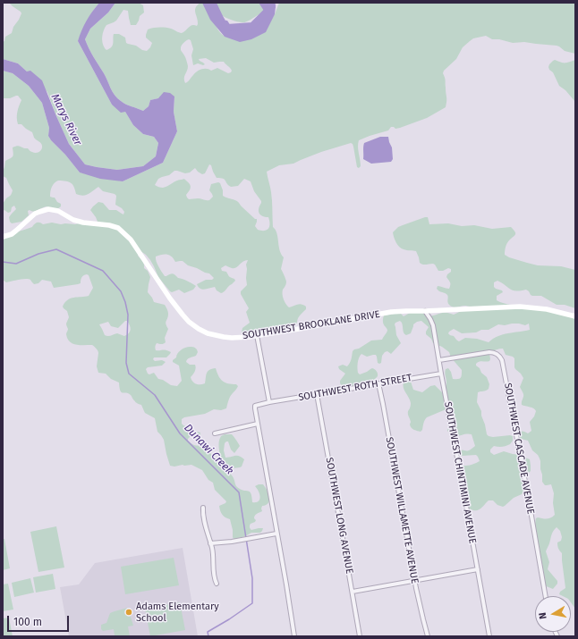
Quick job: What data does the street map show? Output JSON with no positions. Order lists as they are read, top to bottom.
{
  "streets": {
    "street": [
      "SOUTHWEST BROOKLANE DRIVE",
      "SOUTHWEST ROTH STREET",
      "SOUTHWEST CASCADE AVENUE",
      "SOUTHWEST CHINTIMINI AVENUE",
      "SOUTHWEST WILLAMETTE AVENUE",
      "SOUTHWEST LONG AVENUE"
    ]
  },
  "crossings": [
    ["SOUTHWEST BROOKLANE DRIVE", "SOUTHWEST CHINTIMINI AVENUE"],
    ["SOUTHWEST ROTH STREET", "SOUTHWEST CHINTIMINI AVENUE"],
    ["SOUTHWEST ROTH STREET", "SOUTHWEST WILLAMETTE AVENUE"],
    ["SOUTHWEST ROTH STREET", "SOUTHWEST LONG AVENUE"],
    ["SOUTHWEST CASCADE AVENUE", "SOUTHWEST CHINTIMINI AVENUE"]
  ],
  "water": ["Marys River", "Dunawi Creek"],
  "places": ["Adams Elementary School"],
  "scale_bar": "100 m",
  "north": "left"
}
